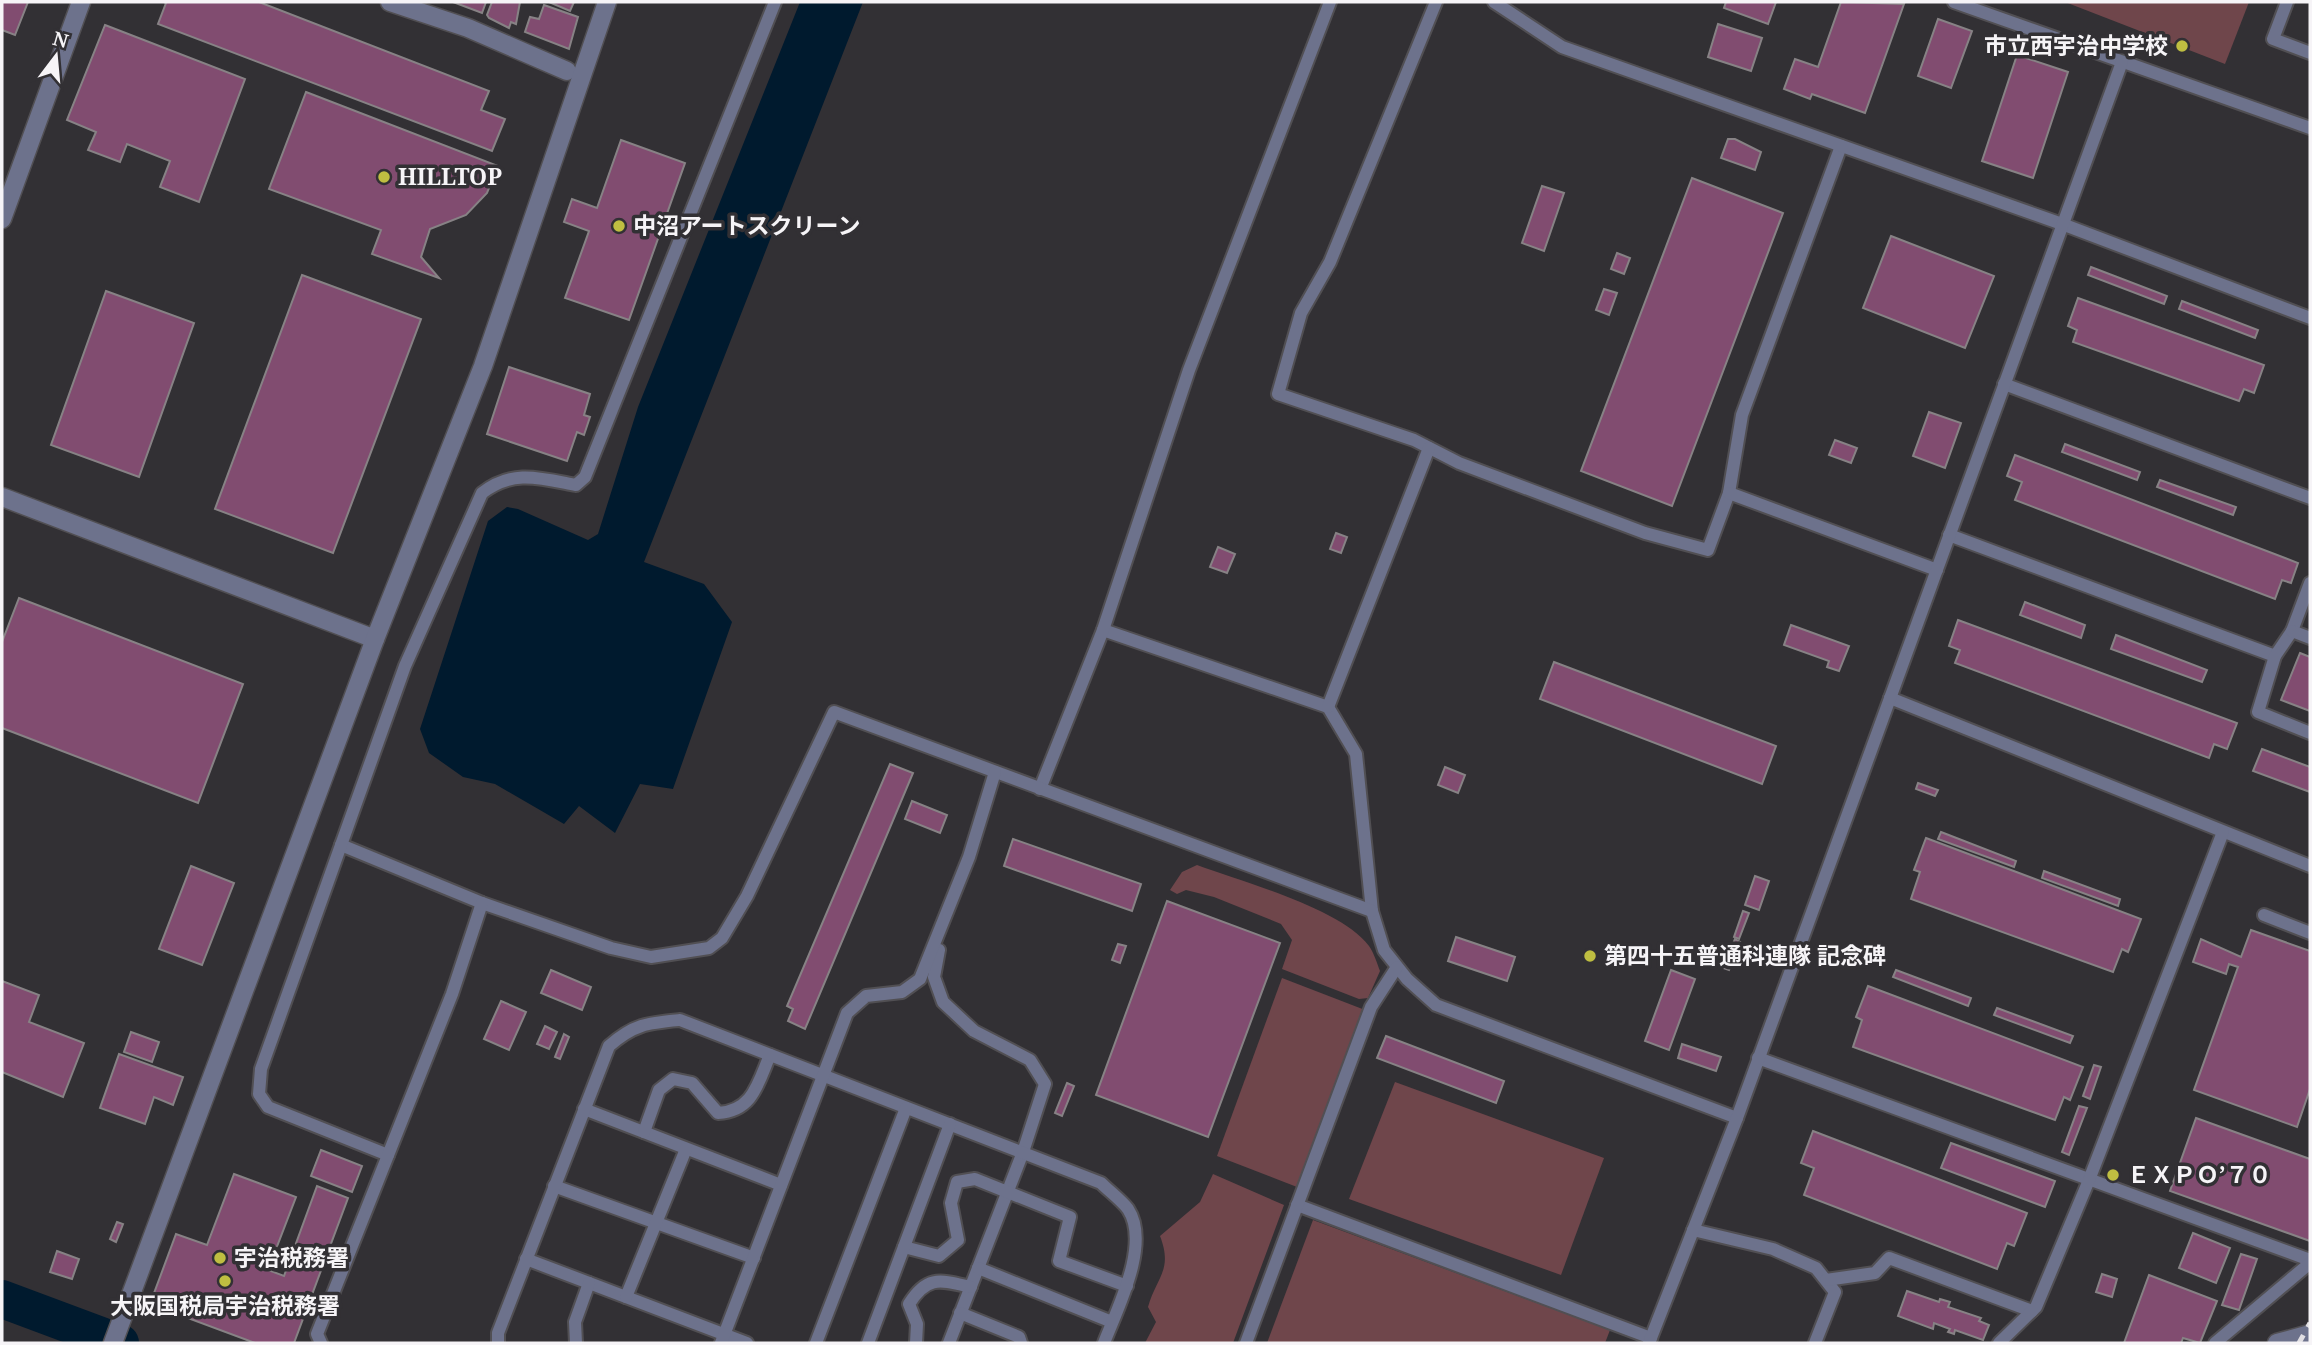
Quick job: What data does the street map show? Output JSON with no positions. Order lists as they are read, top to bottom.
{
  "places": [
    "市立西宇治中学校",
    "HILLTOP",
    "中沼アートスクリーン",
    "第四十五普通科連隊 記念碑",
    "ＥＸＰＯ’７０",
    "宇治税務署",
    "大阪国税局宇治税務署"
  ],
  "north": "top"
}
